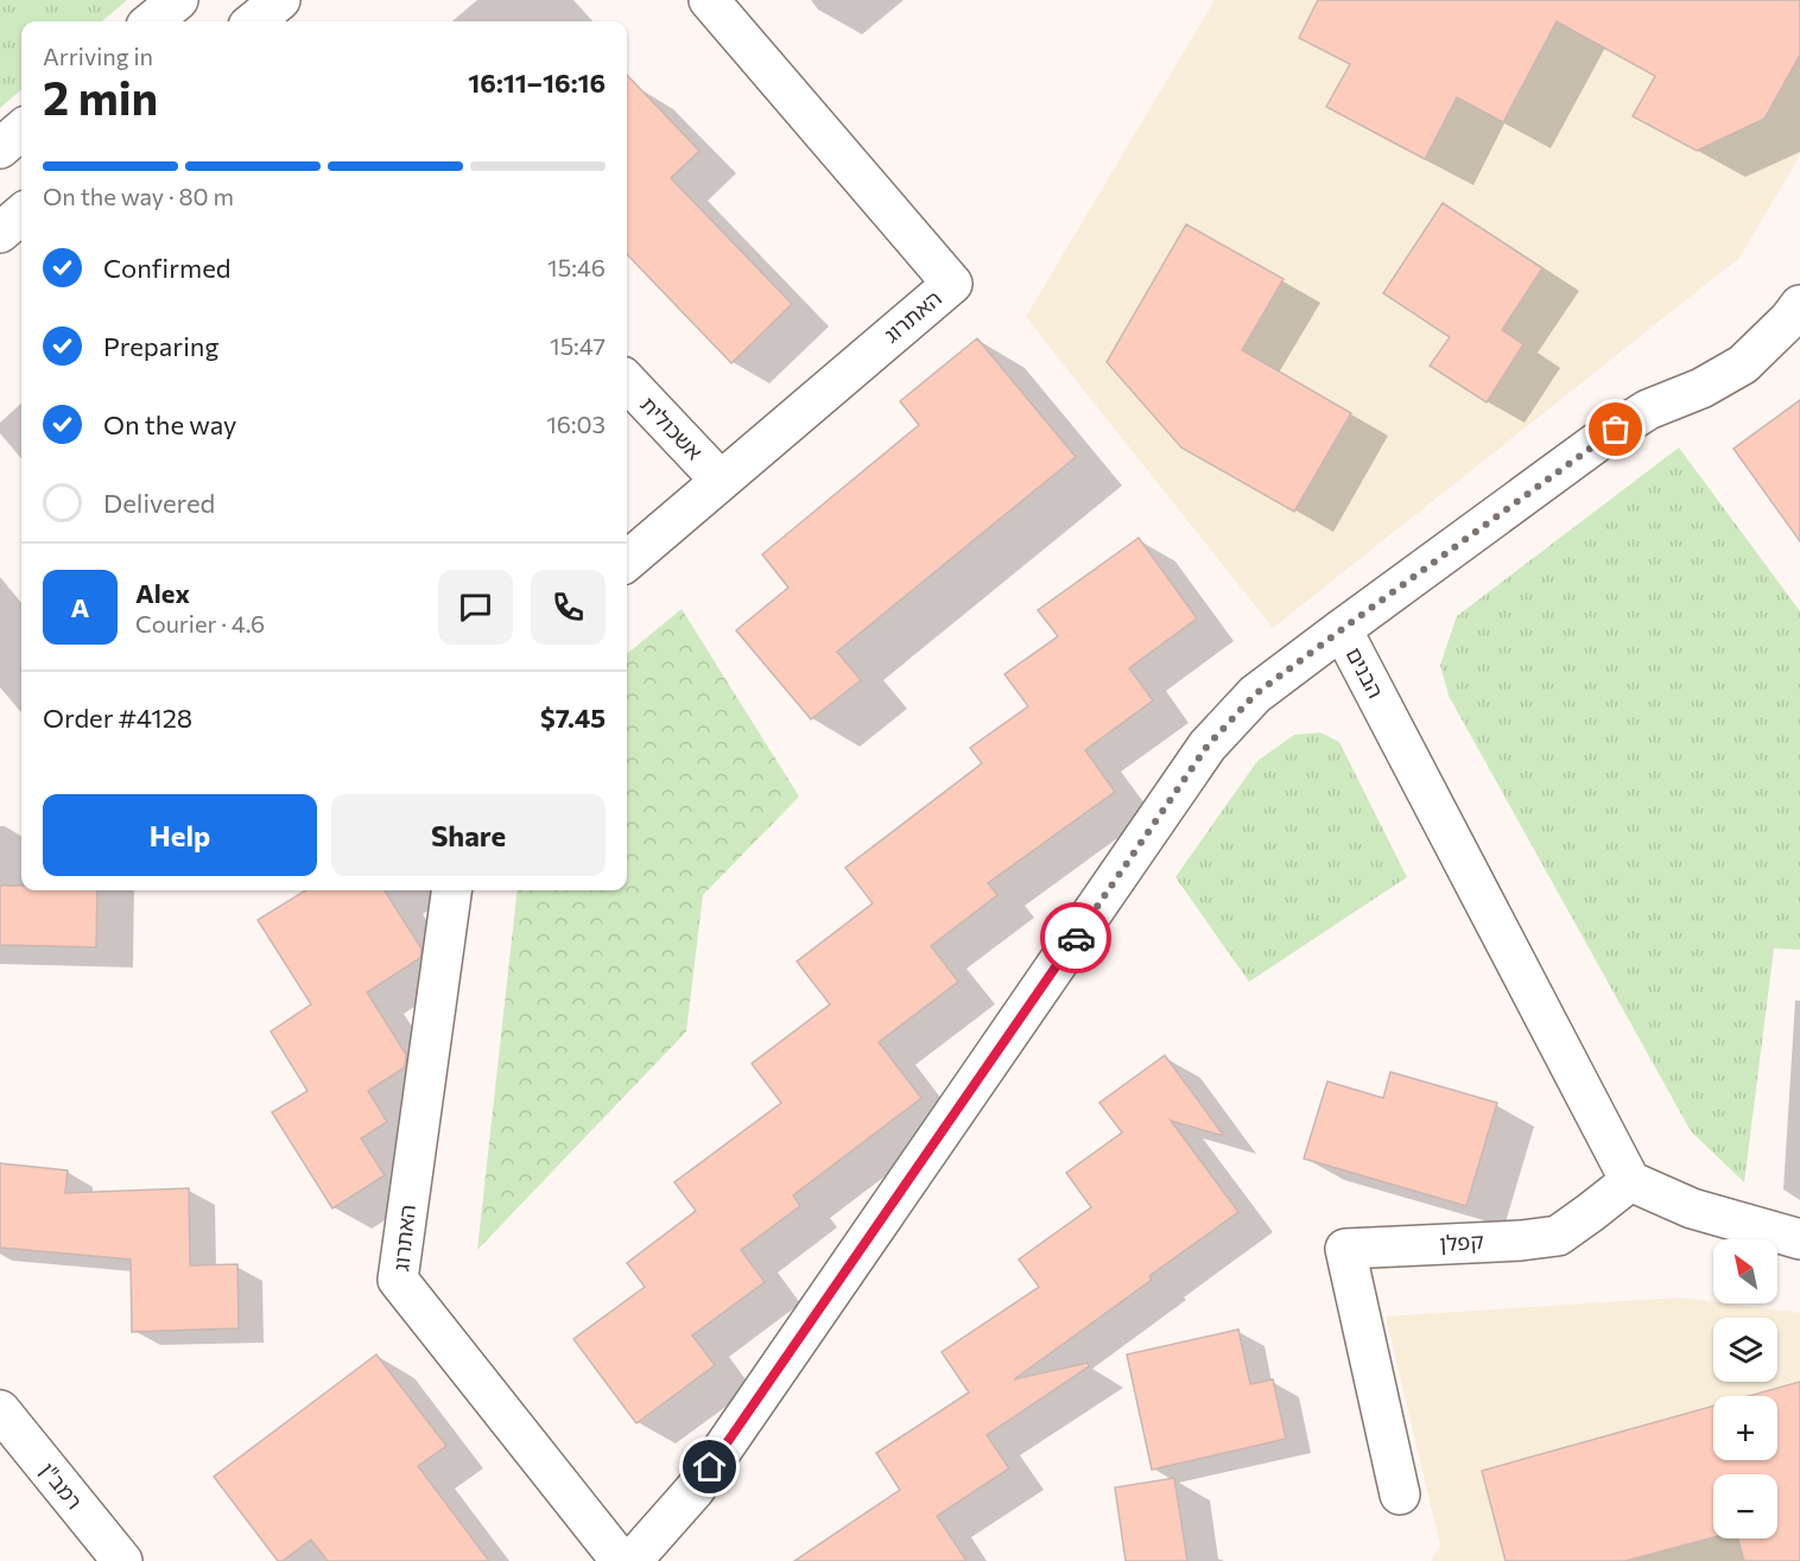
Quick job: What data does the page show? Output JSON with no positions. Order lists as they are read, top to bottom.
{
  "streets": {
    "street": [
      "האתרוג",
      "אשכולית",
      "הבנים",
      "קפלן",
      "רמב\"ן"
    ]
  },
  "crossings": [
    ["האתרוג", "אשכולית"],
    ["הבנים", "קפלן"]
  ],
  "north": "top left",
  "page": {
    "heading": ["2 min", "Arriving in", "16:11–16:16"],
    "panel": [
      "Alex",
      "Courier · 4.6",
      "Order #4128",
      "$7.45"
    ],
    "bar": "On the way · 80 m",
    "list": [
      ["Confirmed", "15:46"],
      ["Preparing", "15:47"],
      ["On the way", "16:03"],
      "Delivered"
    ],
    "round": "A",
    "buttons": ["Help", "Share"],
    "map_buttons": ["+", "−"]
  }
}
